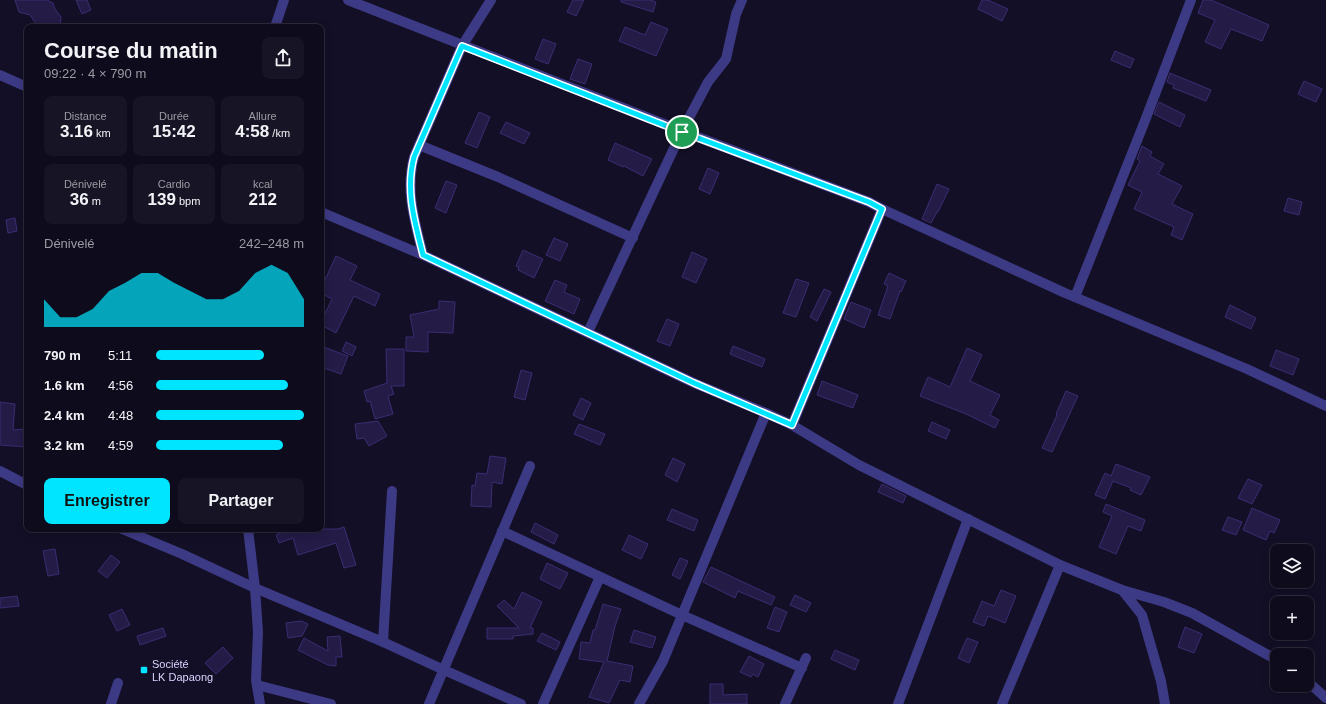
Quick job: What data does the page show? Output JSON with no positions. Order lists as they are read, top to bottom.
{
  "places": {
    "transit": ["Société LK Dapaong"]
  },
  "page": {
    "heading": ["Course du matin", "09:22 · 4 × 790 m"],
    "stats": [
      ["Distance", "3.16 km"],
      ["Durée", "15:42"],
      ["Allure", "4:58 /km"],
      ["Dénivelé", "36 m"],
      ["Cardio", "139 bpm"],
      ["kcal", "212"]
    ],
    "chart": ["Dénivelé", "242–248 m"],
    "list": [
      {
        "name": "790 m",
        "note": "5:11"
      },
      {
        "name": "1.6 km",
        "note": "4:56"
      },
      {
        "name": "2.4 km",
        "note": "4:48"
      },
      {
        "name": "3.2 km",
        "note": "4:59"
      }
    ],
    "buttons": ["Enregistrer", "Partager"],
    "map_buttons": ["+", "−"]
  }
}
